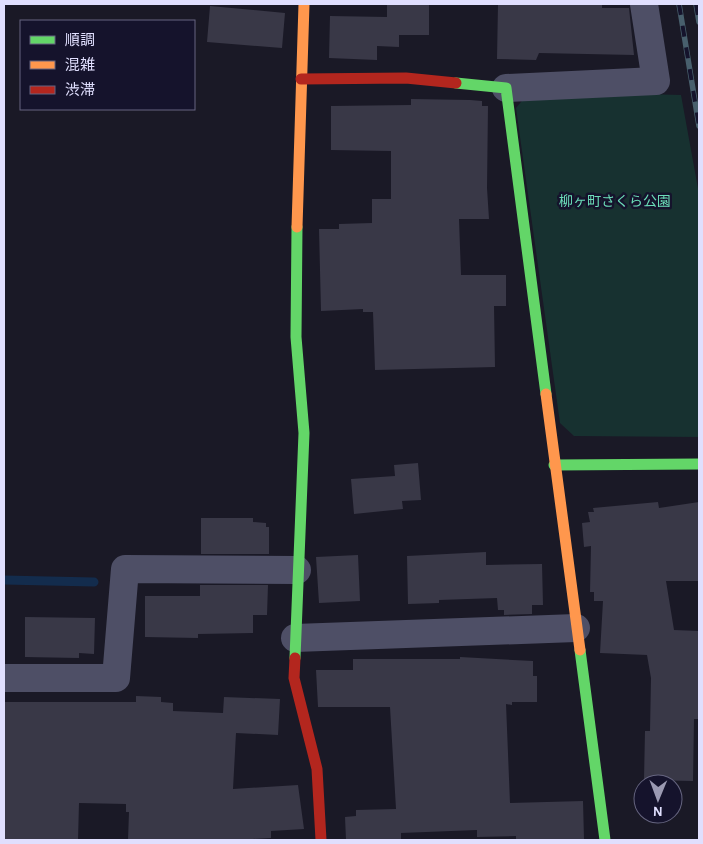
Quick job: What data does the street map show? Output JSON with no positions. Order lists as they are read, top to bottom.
{
  "parks": ["柳ヶ町さくら公園"],
  "legend": ["順調", "混雑", "渋滞"],
  "north": "bottom"
}
